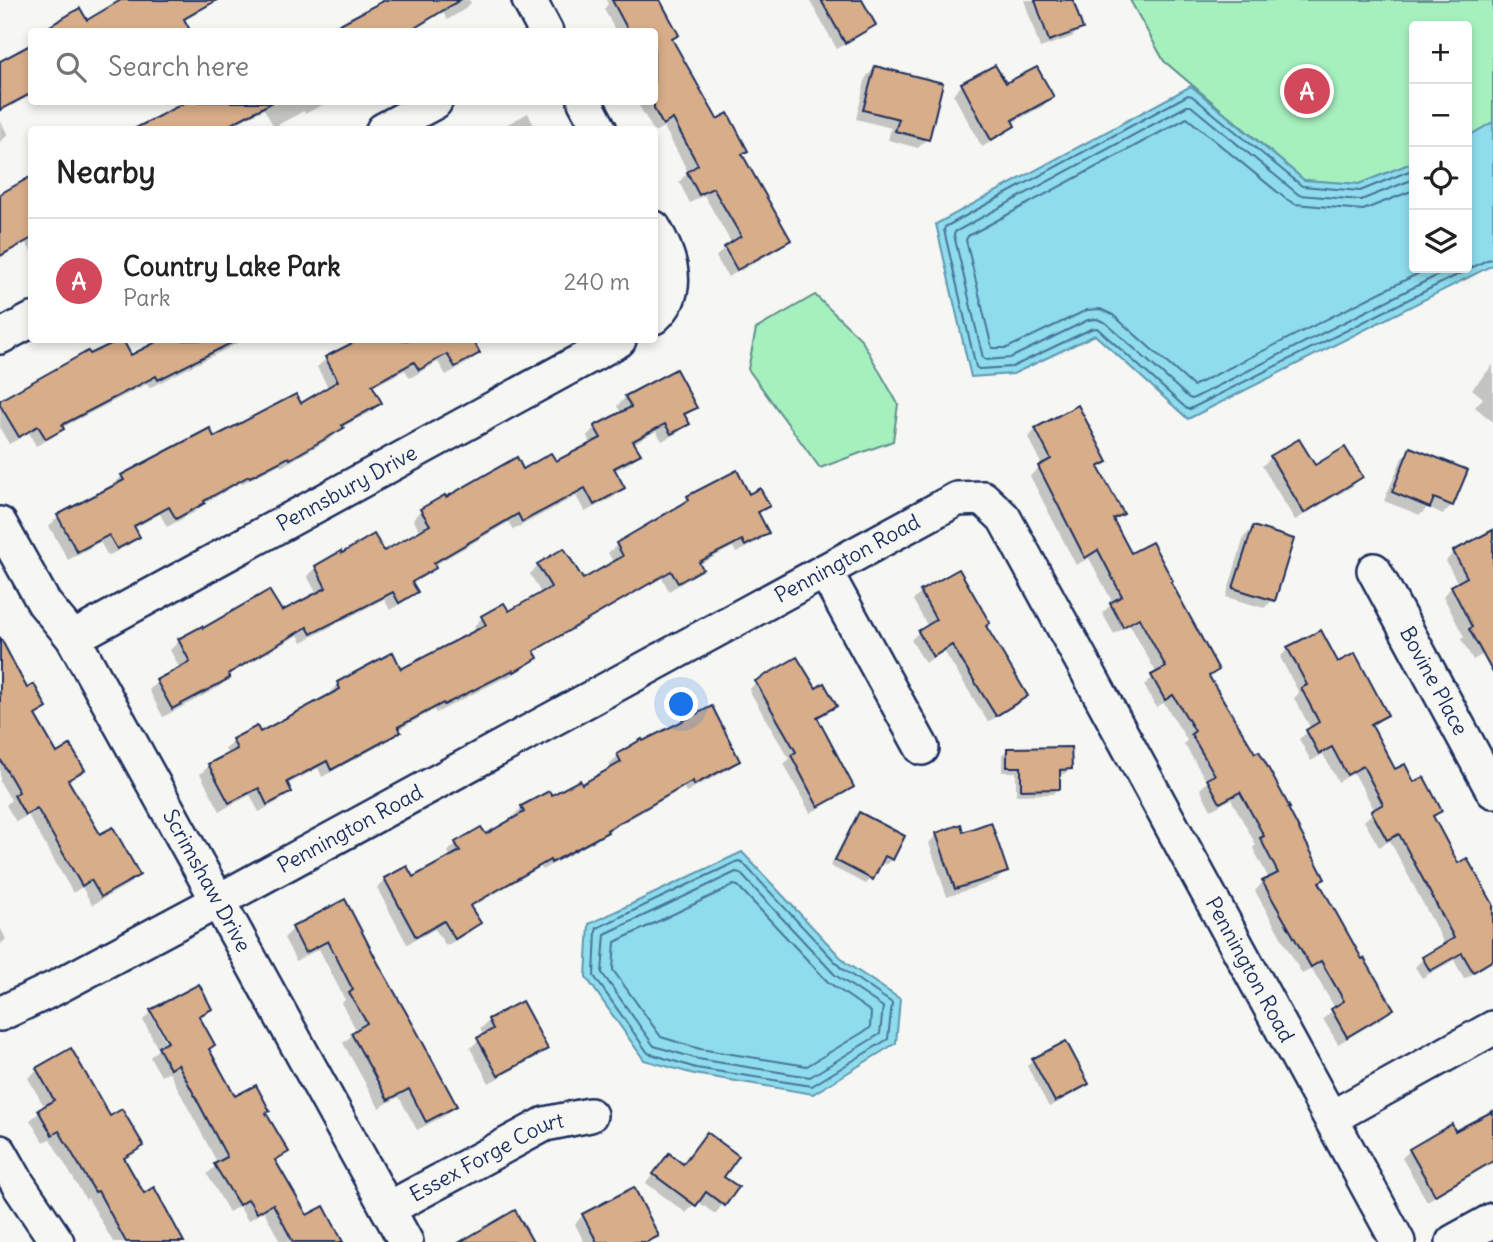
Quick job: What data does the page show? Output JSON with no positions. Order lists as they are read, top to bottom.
{
  "streets": {
    "street": [
      "Pennsbury Drive",
      "Pennington Road",
      "Bovine Place",
      "Scrimshaw Drive",
      "Essex Forge Court"
    ]
  },
  "crossings": [
    ["Pennsbury Drive", "Scrimshaw Drive"],
    ["Pennington Road", "Scrimshaw Drive"],
    ["Scrimshaw Drive", "Essex Forge Court"]
  ],
  "page": {
    "map_buttons": ["+", "−"],
    "search": "Search here",
    "pins": "A",
    "heading": "Nearby",
    "list": [
      {
        "mark": "A",
        "name": "Country Lake Park",
        "note": "Park",
        "value": "240 m"
      }
    ]
  }
}
